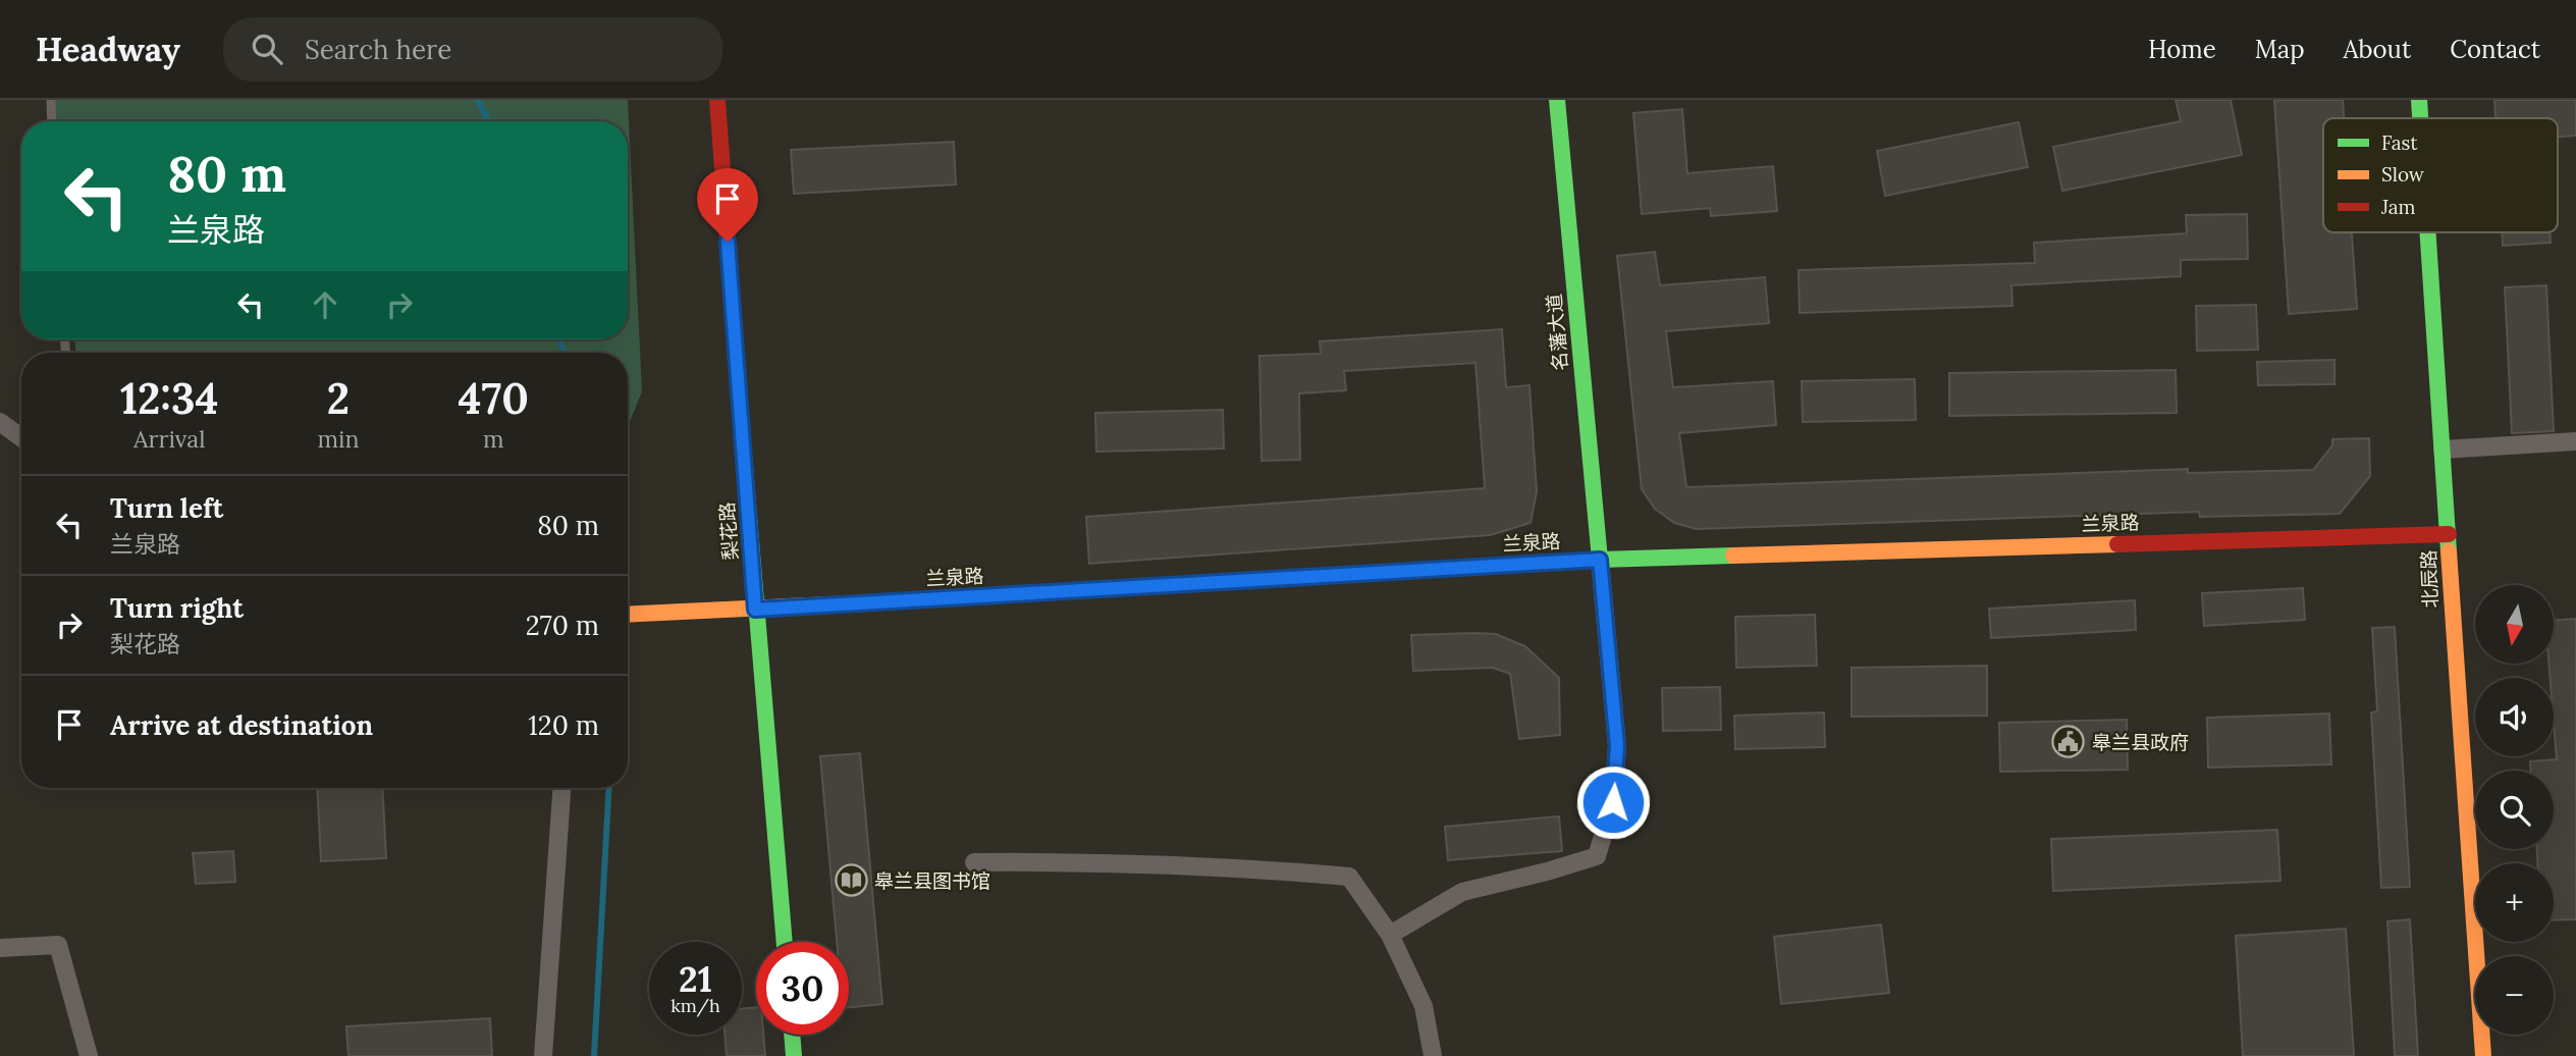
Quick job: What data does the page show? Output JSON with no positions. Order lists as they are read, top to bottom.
{
  "streets": {
    "main road": [
      "名藩大道",
      "兰泉路",
      "梨花路",
      "北辰路"
    ]
  },
  "crossings": [
    ["名藩大道", "兰泉路"],
    ["兰泉路", "梨花路"],
    ["兰泉路", "北辰路"]
  ],
  "places": {
    "public building": ["皋兰县政府"],
    "library": ["皋兰县图书馆"]
  },
  "legend": ["Fast", "Slow", "Jam"],
  "north": "bottom",
  "page": {
    "header": "Headway",
    "search": "Search here",
    "nav": [
      "Home",
      "Map",
      "About",
      "Contact"
    ],
    "turn": ["80 m", "兰泉路"],
    "eta": [
      "12:34",
      "Arrival",
      "2",
      "min",
      "470",
      "m"
    ],
    "list": [
      {
        "name": "Turn left",
        "note": "兰泉路",
        "value": "80 m"
      },
      {
        "name": "Turn right",
        "note": "梨花路",
        "value": "270 m"
      },
      {
        "name": "Arrive at destination",
        "value": "120 m"
      }
    ],
    "map_buttons": ["+", "−"],
    "speed": "21 km/h",
    "limit": "30"
  }
}
